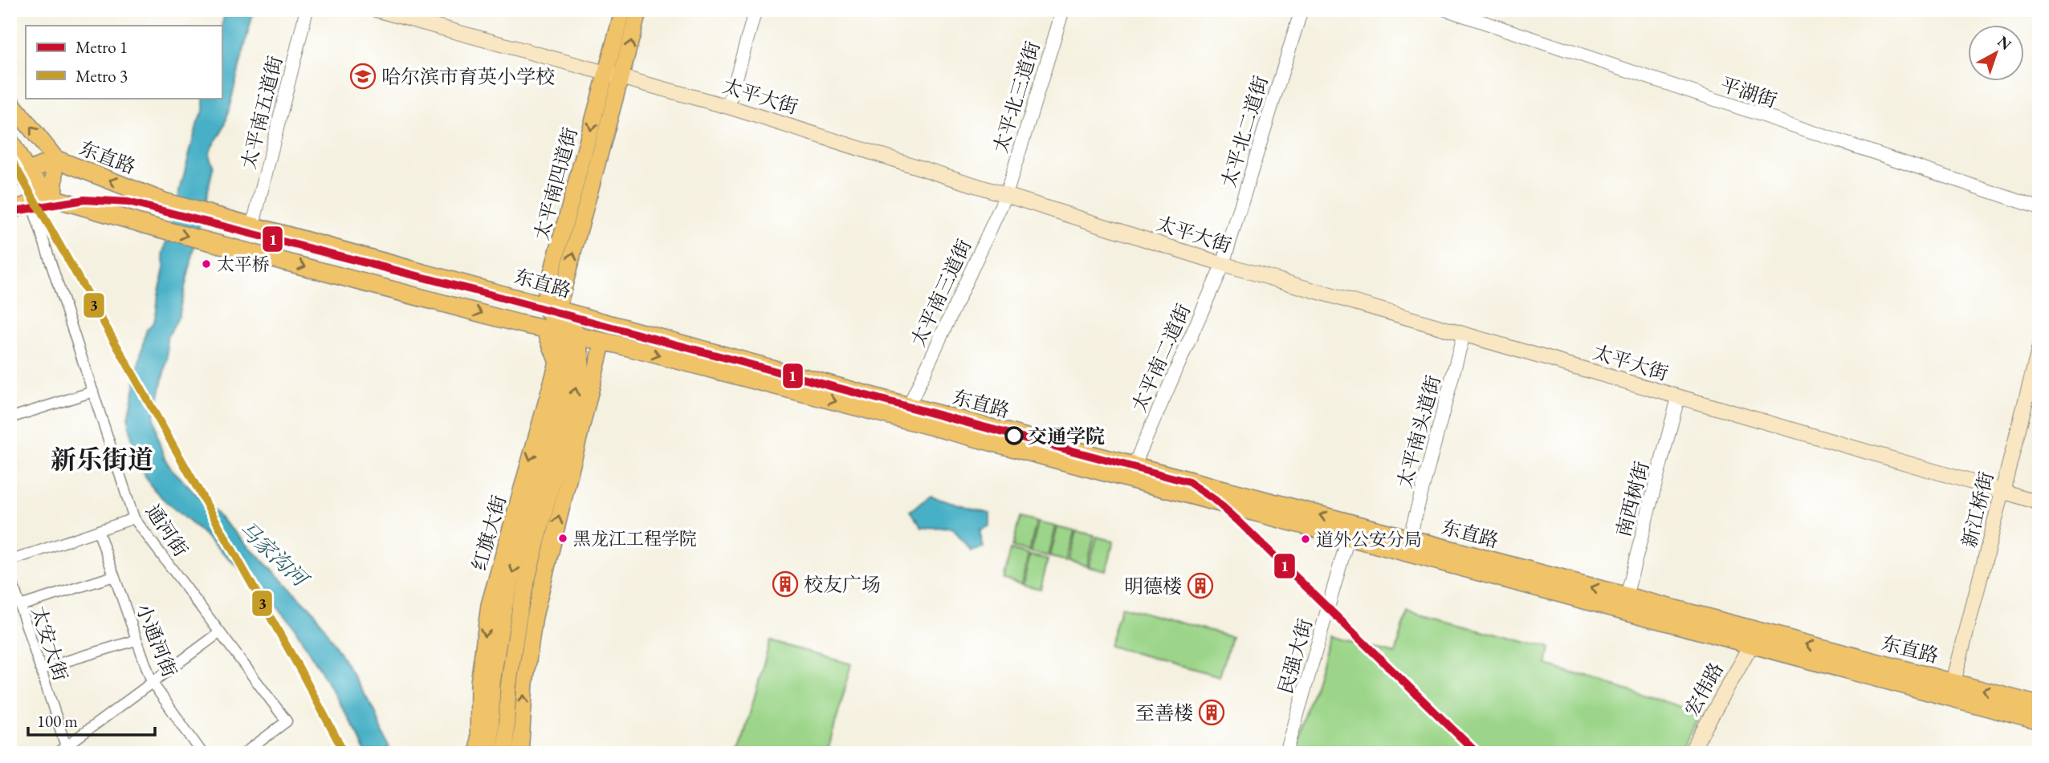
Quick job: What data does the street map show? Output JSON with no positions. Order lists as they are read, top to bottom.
{
  "streets": {
    "highway": ["东直路"],
    "main road": [
      "太平大街",
      "太平南四道街",
      "新江桥街",
      "红旗大街",
      "宏伟路"
    ],
    "street": [
      "平湖街",
      "太平北三道街",
      "太平南五道街",
      "太平北二道街",
      "太平南三道街",
      "太平南二道街",
      "太平南头道街",
      "南西树街",
      "通河街",
      "小通河街",
      "太安大街",
      "民强大街"
    ]
  },
  "crossings": [
    ["太平大街", "太平北三道街"],
    ["太平大街", "太平北二道街"],
    ["太平大街", "太平南四道街"],
    ["太平大街", "太平南三道街"],
    ["太平大街", "太平南二道街"],
    ["太平大街", "太平南头道街"],
    ["太平大街", "南西树街"],
    ["太平大街", "新江桥街"],
    ["太平北三道街", "太平南三道街"],
    ["太平南五道街", "东直路"],
    ["太平北二道街", "太平南二道街"],
    ["东直路", "太平南四道街"],
    ["东直路", "太平南三道街"],
    ["东直路", "太平南二道街"],
    ["东直路", "太平南头道街"],
    ["东直路", "南西树街"],
    ["东直路", "新江桥街"],
    ["东直路", "红旗大街"],
    ["东直路", "民强大街"],
    ["东直路", "宏伟路"]
  ],
  "districts": ["新乐街道"],
  "water": ["马家沟河"],
  "places": {
    "school or university": ["哈尔滨市育英小学校"],
    "other": [
      "太平桥",
      "交通学院",
      "黑龙江工程学院",
      "道外公安分局"
    ],
    "building": ["校友广场", "明德楼", "至善楼"]
  },
  "lines": ["metro line 3", "metro line 1"],
  "legend": ["Metro 1", "Metro 3"],
  "scale_bar": "100 m",
  "north": "top right"
}
